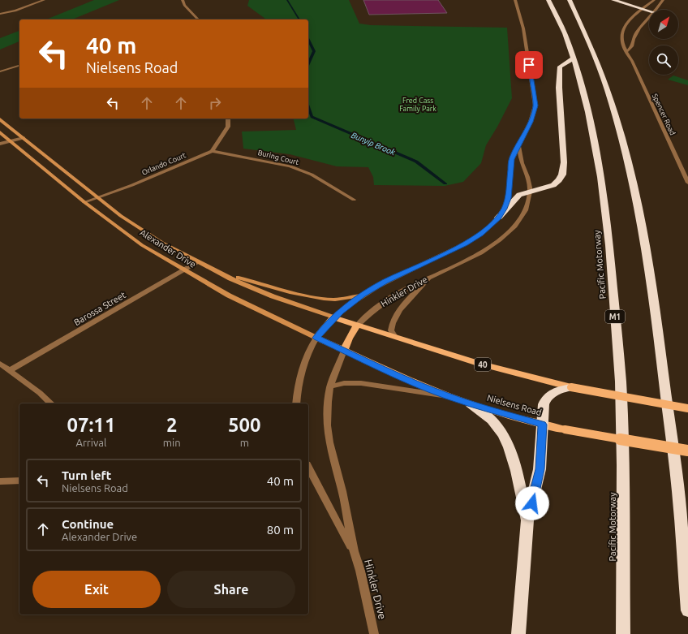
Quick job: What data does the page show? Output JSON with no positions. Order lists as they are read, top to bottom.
{
  "streets": {
    "highway": ["Pacific Motorway", "M1"],
    "main road": [
      "Alexander Drive",
      "Hinkler Drive",
      "40",
      "Nielsens Road"
    ],
    "street": [
      "Spencer Road",
      "Buring Court",
      "Orlando Court",
      "Barossa Street"
    ]
  },
  "crossings": [
    ["Buring Court", "Orlando Court"],
    ["Orlando Court", "Alexander Drive"],
    ["Alexander Drive", "Hinkler Drive"],
    ["Alexander Drive", "Barossa Street"],
    ["Alexander Drive", "40"],
    ["Alexander Drive", "Nielsens Road"],
    ["Hinkler Drive", "40"],
    ["Hinkler Drive", "Nielsens Road"]
  ],
  "water": ["Bunyip Brook"],
  "parks": ["Fred Cass Family Park"],
  "north": "top right",
  "page": {
    "turn": ["40 m", "Nielsens Road"],
    "eta": [
      "07:11",
      "Arrival",
      "2",
      "min",
      "500",
      "m"
    ],
    "list": [
      {
        "name": "Turn left",
        "note": "Nielsens Road",
        "value": "40 m"
      },
      {
        "name": "Continue",
        "note": "Alexander Drive",
        "value": "80 m"
      }
    ],
    "buttons": ["Exit", "Share"]
  }
}
